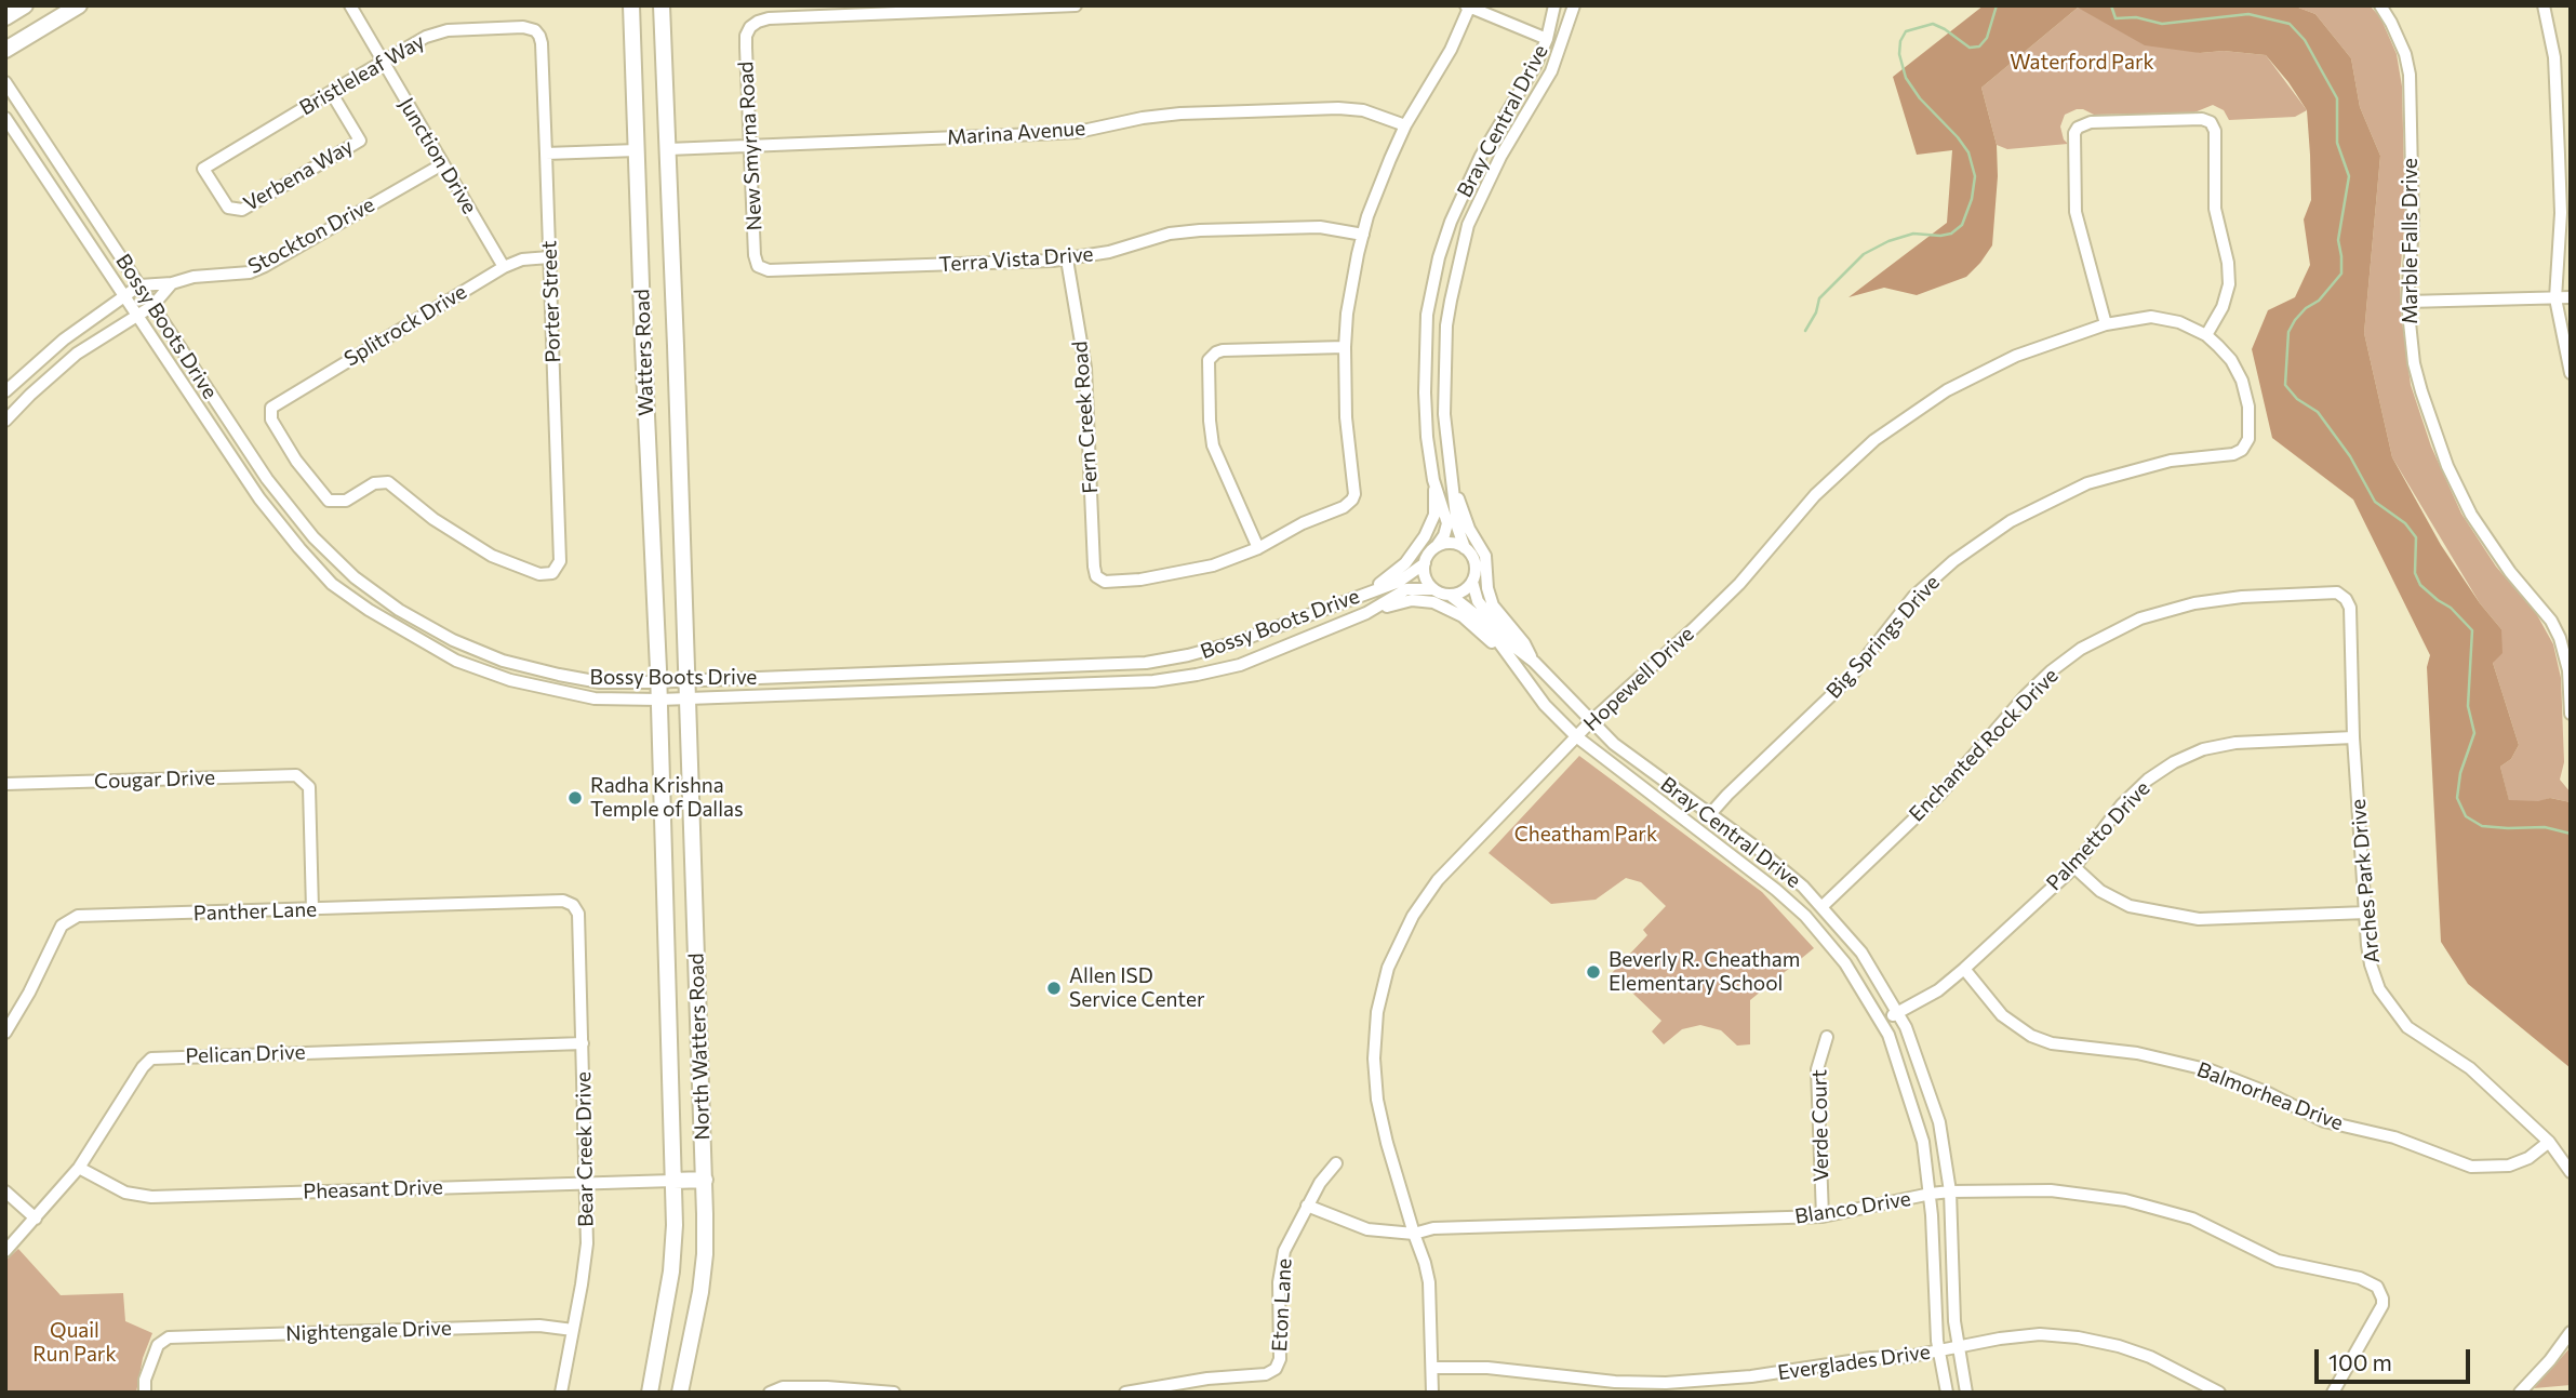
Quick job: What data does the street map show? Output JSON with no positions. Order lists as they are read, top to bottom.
{
  "streets": {
    "main road": ["Watters Road", "North Watters Road"],
    "street": [
      "Bristleleaf Way",
      "Bray Central Drive",
      "Marina Avenue",
      "New Smyrna Road",
      "Junction Drive",
      "Verbena Way",
      "Stockton Drive",
      "Marble Falls Drive",
      "Terra Vista Drive",
      "Porter Street",
      "Splitrock Drive",
      "Bossy Boots Drive",
      "Fern Creek Road",
      "Big Springs Drive",
      "Hopewell Drive",
      "Enchanted Rock Drive",
      "Cougar Drive",
      "Palmetto Drive",
      "Arches Park Drive",
      "Panther Lane",
      "Pelican Drive",
      "Balmorhea Drive",
      "Verde Court",
      "Bear Creek Drive",
      "Pheasant Drive",
      "Blanco Drive",
      "Eton Lane",
      "Nightengale Drive",
      "Everglades Drive"
    ]
  },
  "crossings": [
    ["Bristleleaf Way", "Junction Drive"],
    ["Bristleleaf Way", "Verbena Way"],
    ["Bristleleaf Way", "Porter Street"],
    ["Bray Central Drive", "Bossy Boots Drive"],
    ["Bray Central Drive", "Big Springs Drive"],
    ["Bray Central Drive", "Hopewell Drive"],
    ["Bray Central Drive", "Enchanted Rock Drive"],
    ["Bray Central Drive", "Palmetto Drive"],
    ["Bray Central Drive", "Blanco Drive"],
    ["Bray Central Drive", "Everglades Drive"],
    ["Marina Avenue", "New Smyrna Road"],
    ["Marina Avenue", "Watters Road"],
    ["New Smyrna Road", "Terra Vista Drive"],
    ["Junction Drive", "Stockton Drive"],
    ["Junction Drive", "Splitrock Drive"],
    ["Stockton Drive", "Bossy Boots Drive"],
    ["Terra Vista Drive", "Fern Creek Road"],
    ["Porter Street", "Splitrock Drive"],
    ["Bossy Boots Drive", "Watters Road"],
    ["Bossy Boots Drive", "North Watters Road"],
    ["Watters Road", "North Watters Road"],
    ["Big Springs Drive", "Hopewell Drive"],
    ["Hopewell Drive", "Blanco Drive"],
    ["Hopewell Drive", "Everglades Drive"],
    ["Enchanted Rock Drive", "Arches Park Drive"],
    ["Cougar Drive", "Panther Lane"],
    ["Palmetto Drive", "Arches Park Drive"],
    ["Palmetto Drive", "Balmorhea Drive"],
    ["Arches Park Drive", "Balmorhea Drive"],
    ["Panther Lane", "Bear Creek Drive"],
    ["North Watters Road", "Pheasant Drive"],
    ["Pelican Drive", "Bear Creek Drive"],
    ["Pelican Drive", "Pheasant Drive"],
    ["Verde Court", "Blanco Drive"],
    ["Bear Creek Drive", "Pheasant Drive"],
    ["Bear Creek Drive", "Nightengale Drive"],
    ["Blanco Drive", "Eton Lane"]
  ],
  "parks": ["Waterford Park", "Cheatham Park", "Quail Run Park"],
  "places": ["Radha Krishna Temple of Dallas", "Beverly R. Cheatham Elementary School", "Allen ISD Service Center"],
  "scale_bar": "100 m"
}
